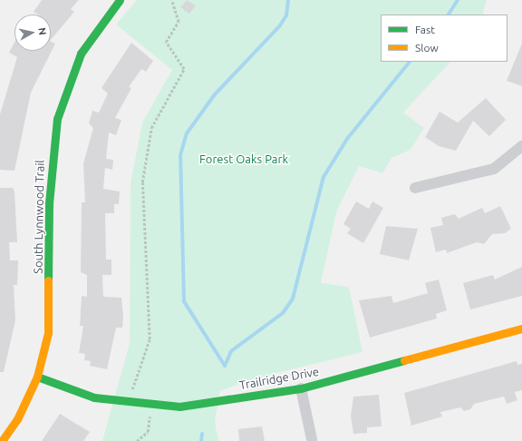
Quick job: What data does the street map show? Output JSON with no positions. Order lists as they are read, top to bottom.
{
  "streets": {
    "street": ["South Lynnwood Trail", "Trailridge Drive"]
  },
  "crossings": [
    ["South Lynnwood Trail", "Trailridge Drive"]
  ],
  "parks": ["Forest Oaks Park"],
  "legend": ["Fast", "Slow"],
  "north": "right"
}
